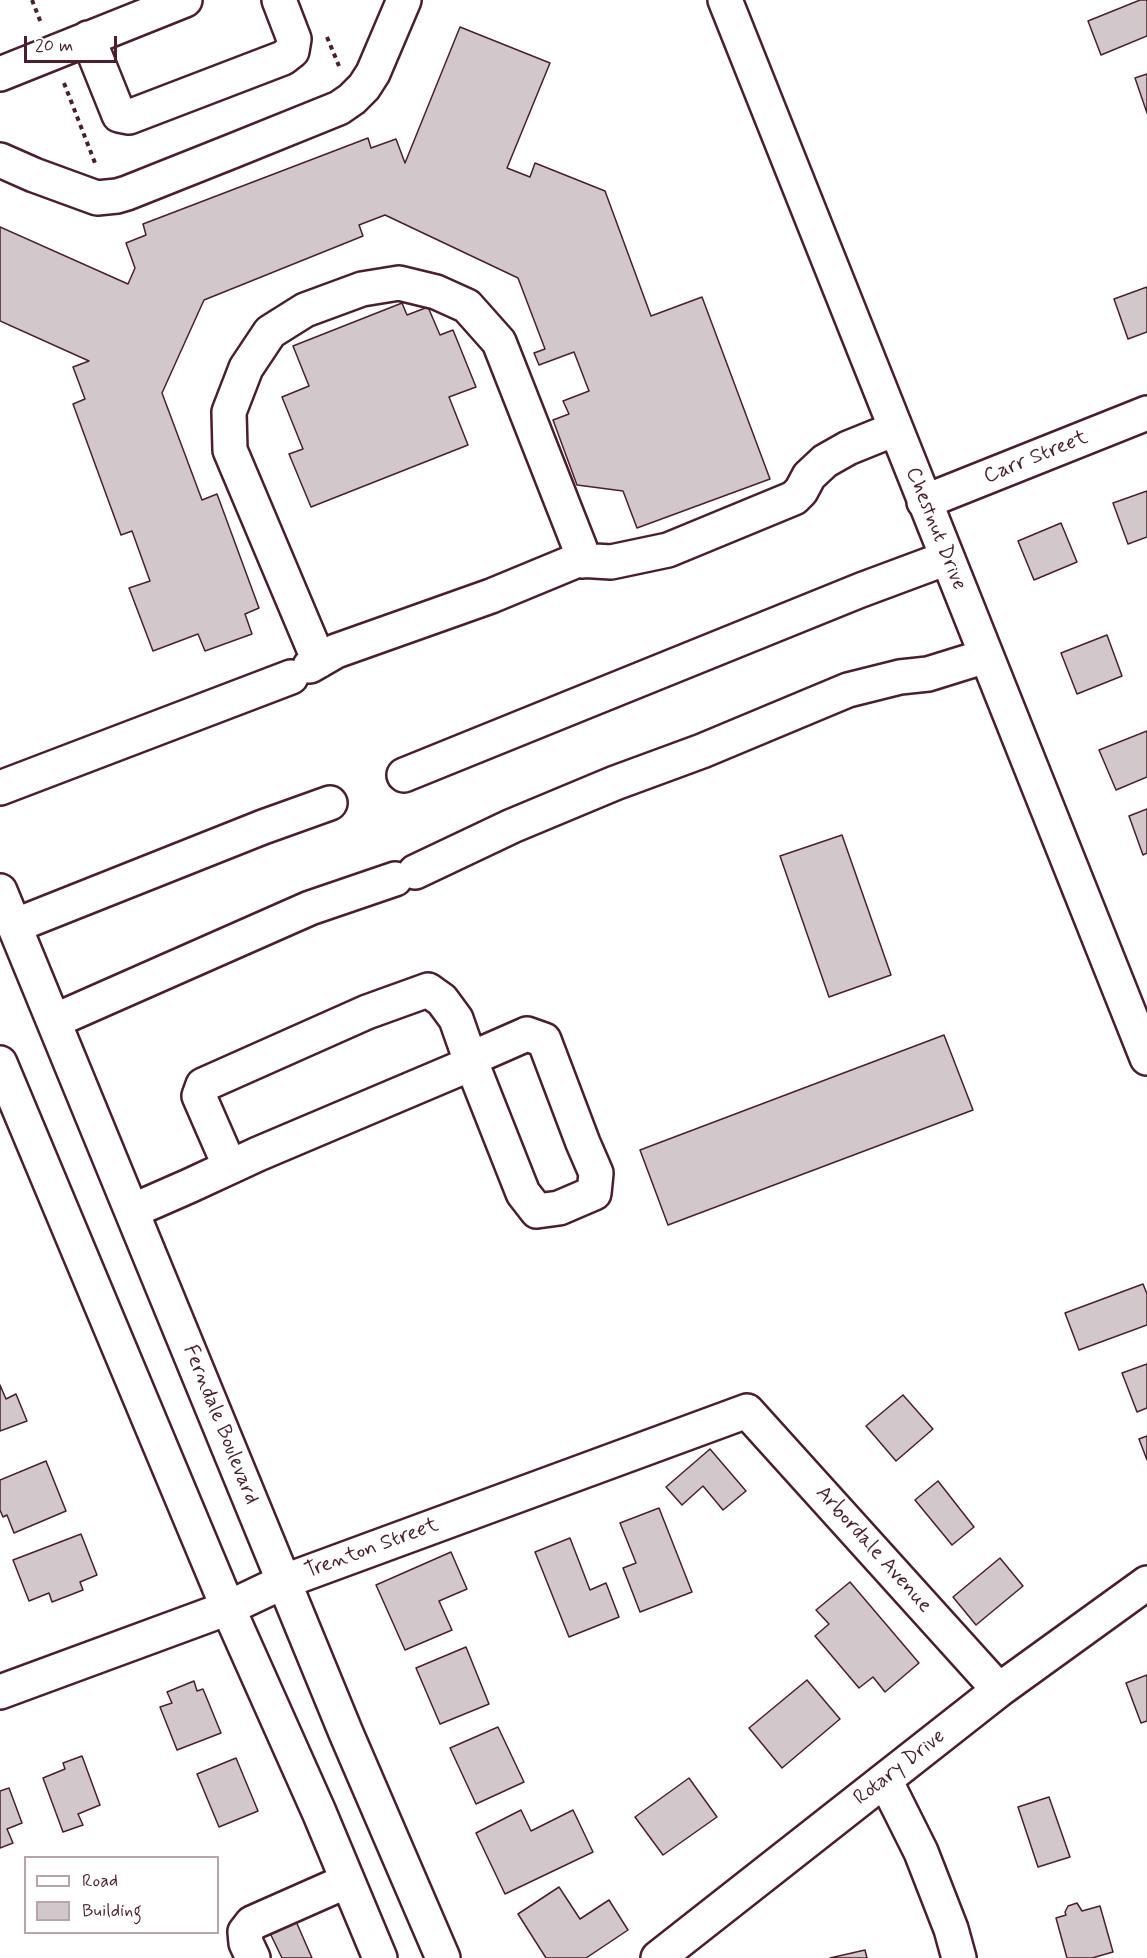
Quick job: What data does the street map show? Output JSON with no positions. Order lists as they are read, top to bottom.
{
  "streets": {
    "street": [
      "Carr Street",
      "Chestnut Drive",
      "Ferndale Boulevard",
      "Trenton Street",
      "Arbordale Avenue",
      "Rotary Drive"
    ]
  },
  "crossings": [
    ["Carr Street", "Chestnut Drive"],
    ["Ferndale Boulevard", "Trenton Street"],
    ["Trenton Street", "Arbordale Avenue"],
    ["Arbordale Avenue", "Rotary Drive"]
  ],
  "legend": ["Road", "Building"],
  "scale_bar": "20 m"
}
